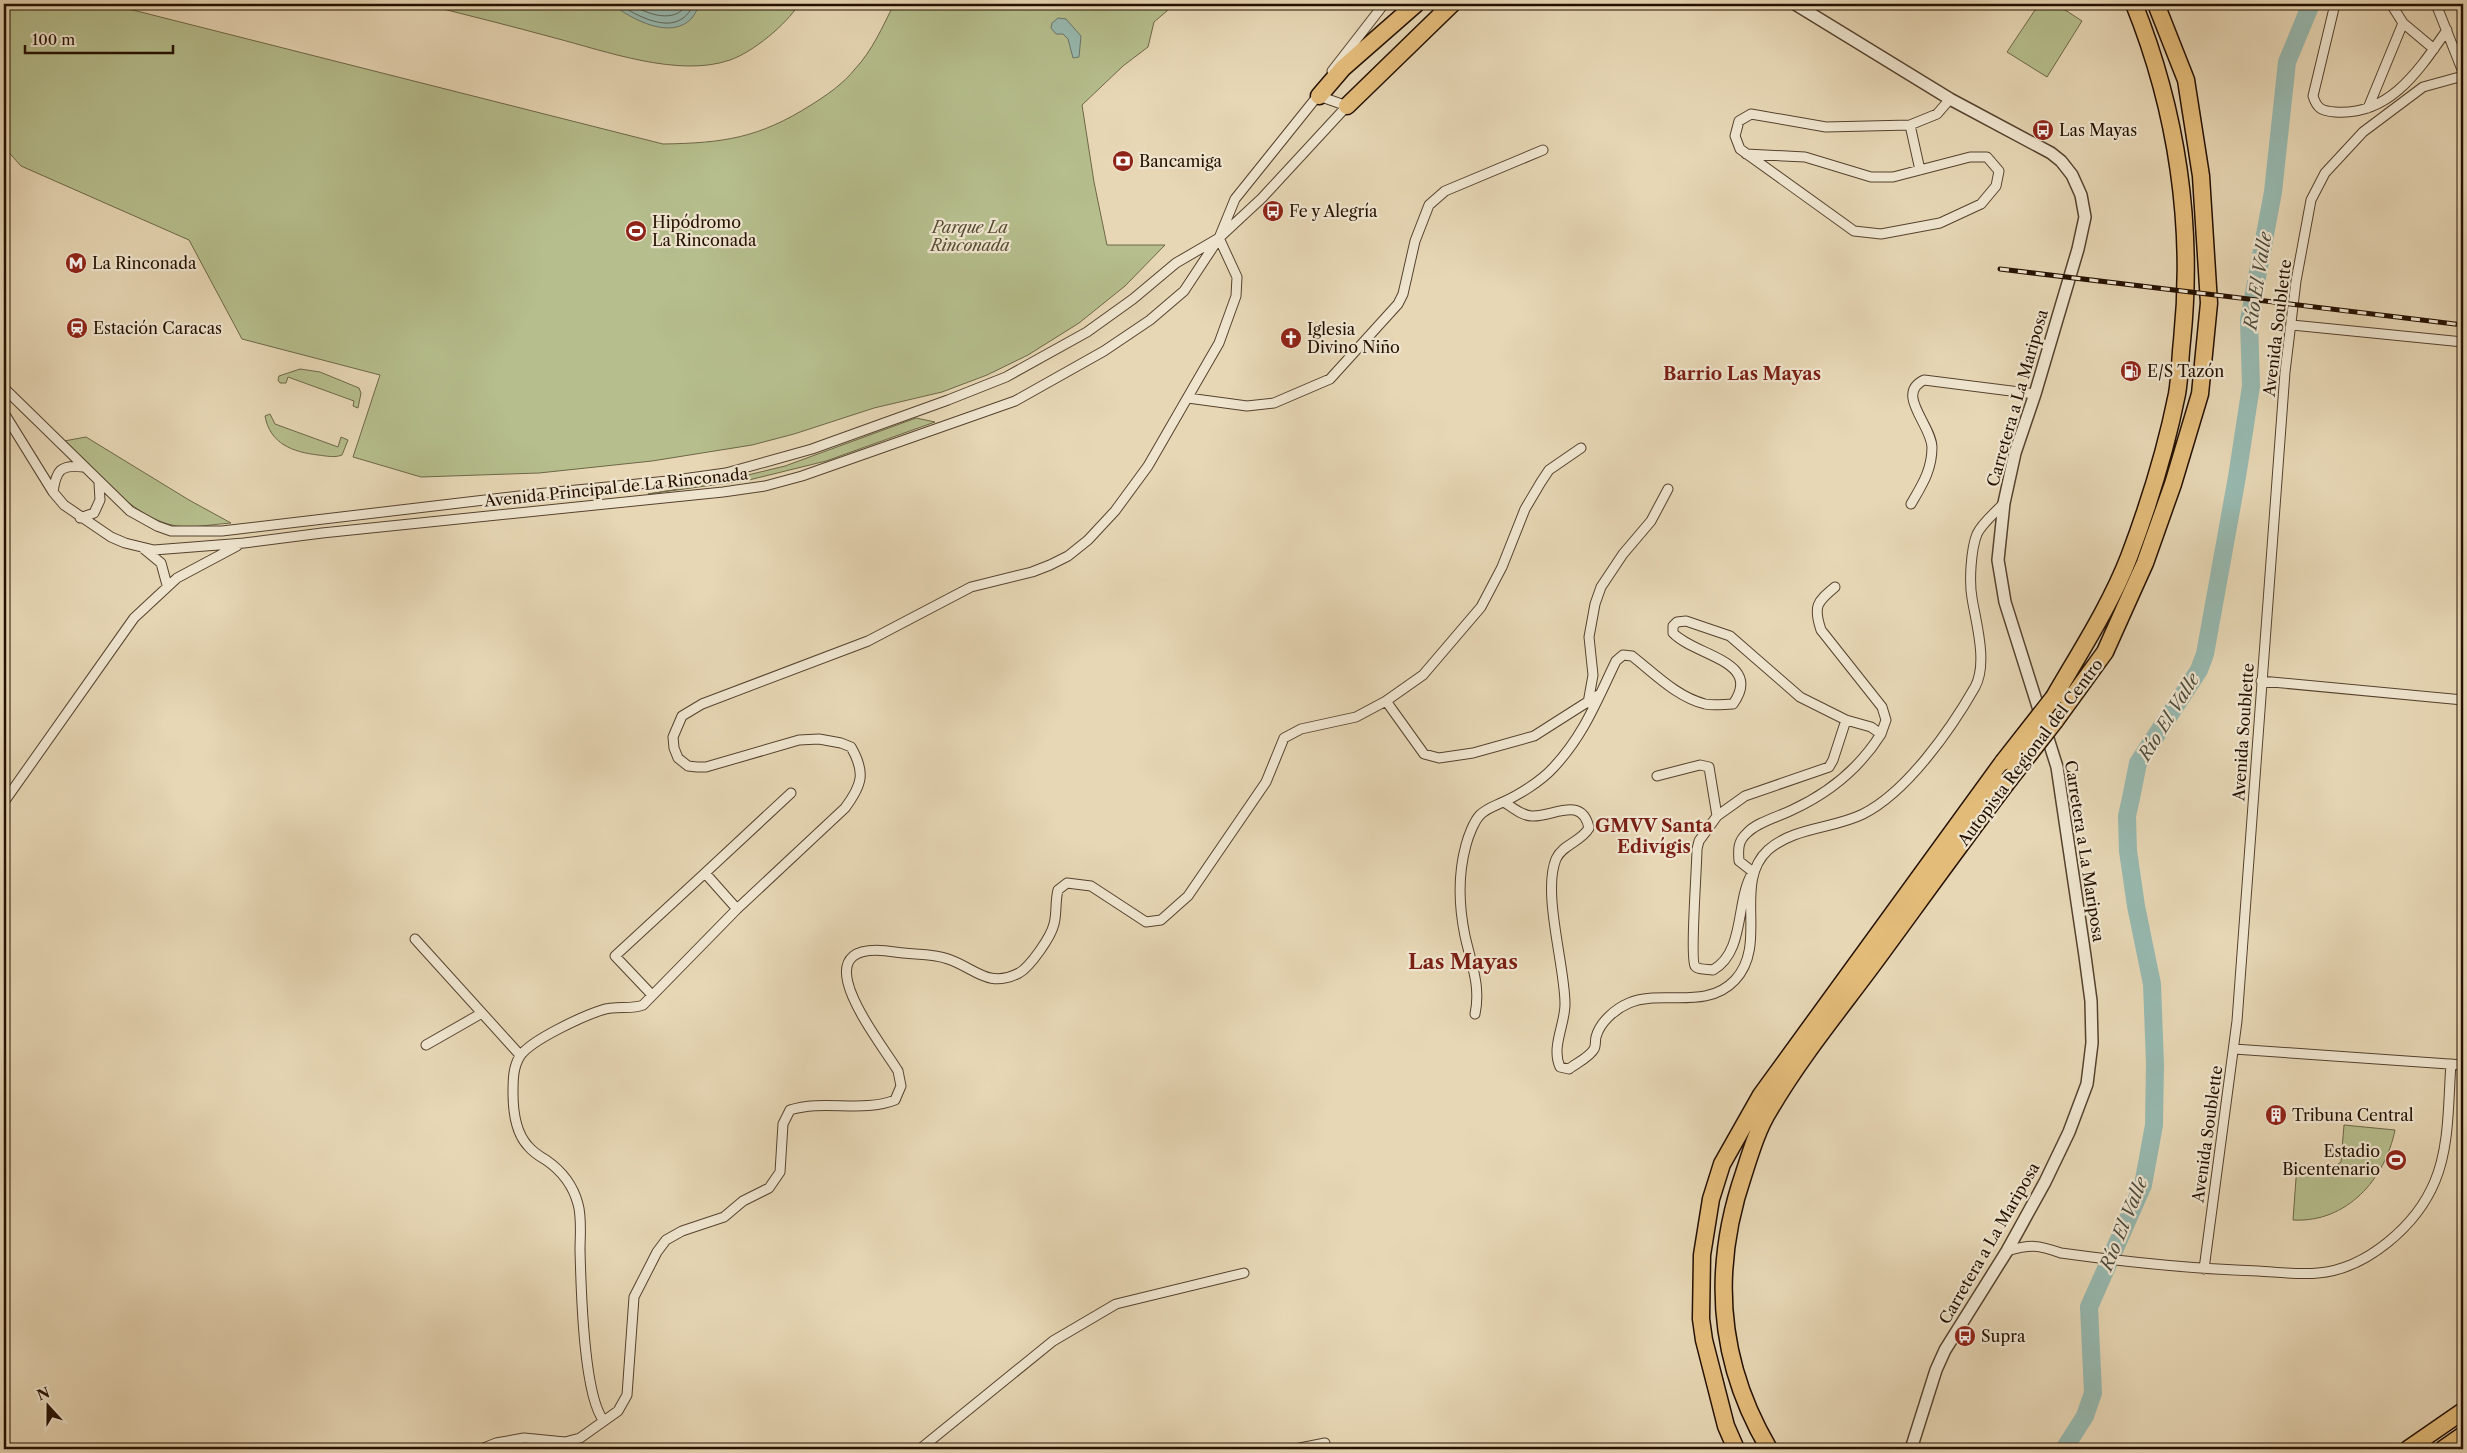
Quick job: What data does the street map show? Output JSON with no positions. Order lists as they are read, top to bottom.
{
  "streets": {
    "highway": ["Autopista Regional del Centro"],
    "street": ["Avenida Soublette", "Carretera a La Mariposa", "Avenida Principal de La Rinconada"]
  },
  "districts": ["Barrio Las Mayas", "GMVV Santa Edivígis", "Las Mayas"],
  "water": ["Río El Valle"],
  "parks": ["Parque La Rinconada"],
  "places": {
    "bus stop": ["Las Mayas", "Fe y Alegría", "Supra"],
    "bank": ["Bancamiga"],
    "sports": ["Hipódromo La Rinconada", "Estadio Bicentenario"],
    "metro station": ["La Rinconada"],
    "station": ["Estación Caracas"],
    "church": ["Iglesia Divino Niño"],
    "fuel station": ["E/S Tazón"],
    "building": ["Tribuna Central"]
  },
  "scale_bar": "100 m",
  "north": "top"
}
